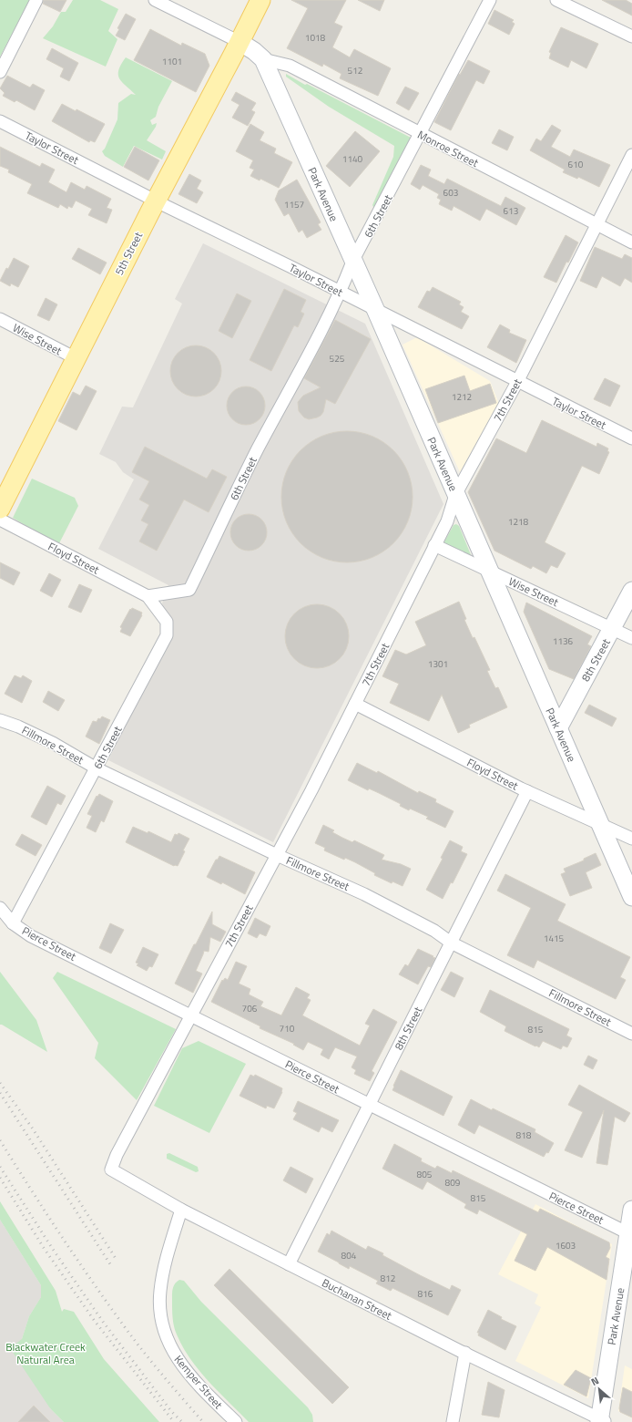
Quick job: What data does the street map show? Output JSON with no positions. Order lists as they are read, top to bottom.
{
  "streets": {
    "main road": ["Park Avenue", "5th Street", "8th Street"],
    "street": [
      "Taylor Street",
      "Monroe Street",
      "6th Street",
      "Wise Street",
      "7th Street",
      "Floyd Street",
      "Fillmore Street",
      "Pierce Street",
      "Buchanan Street",
      "Kemper Street"
    ]
  },
  "crossings": [
    ["Taylor Street", "Park Avenue"],
    ["Taylor Street", "6th Street"],
    ["Taylor Street", "5th Street"],
    ["Taylor Street", "7th Street"],
    ["Monroe Street", "Park Avenue"],
    ["Monroe Street", "6th Street"],
    ["Monroe Street", "7th Street"],
    ["Park Avenue", "6th Street"],
    ["Park Avenue", "5th Street"],
    ["Park Avenue", "Wise Street"],
    ["Park Avenue", "7th Street"],
    ["Park Avenue", "Floyd Street"],
    ["Park Avenue", "8th Street"],
    ["Park Avenue", "Pierce Street"],
    ["Park Avenue", "Buchanan Street"],
    ["6th Street", "Floyd Street"],
    ["6th Street", "Fillmore Street"],
    ["6th Street", "Pierce Street"],
    ["5th Street", "Wise Street"],
    ["Wise Street", "7th Street"],
    ["Wise Street", "8th Street"],
    ["7th Street", "Floyd Street"],
    ["7th Street", "Fillmore Street"],
    ["7th Street", "Pierce Street"],
    ["7th Street", "Buchanan Street"],
    ["Floyd Street", "8th Street"],
    ["8th Street", "Fillmore Street"],
    ["8th Street", "Pierce Street"],
    ["8th Street", "Buchanan Street"],
    ["Buchanan Street", "Kemper Street"]
  ],
  "parks": ["Blackwater Creek Natural Area"],
  "house_numbers": [
    "1018",
    "1101",
    "512",
    "1140",
    "610",
    "603",
    "1157",
    "613",
    "525",
    "1212",
    "1218",
    "1136",
    "1301",
    "1415",
    "706",
    "710",
    "815",
    "818",
    "805",
    "809",
    "815",
    "1603",
    "804",
    "812",
    "816"
  ],
  "north": "top left"
}
